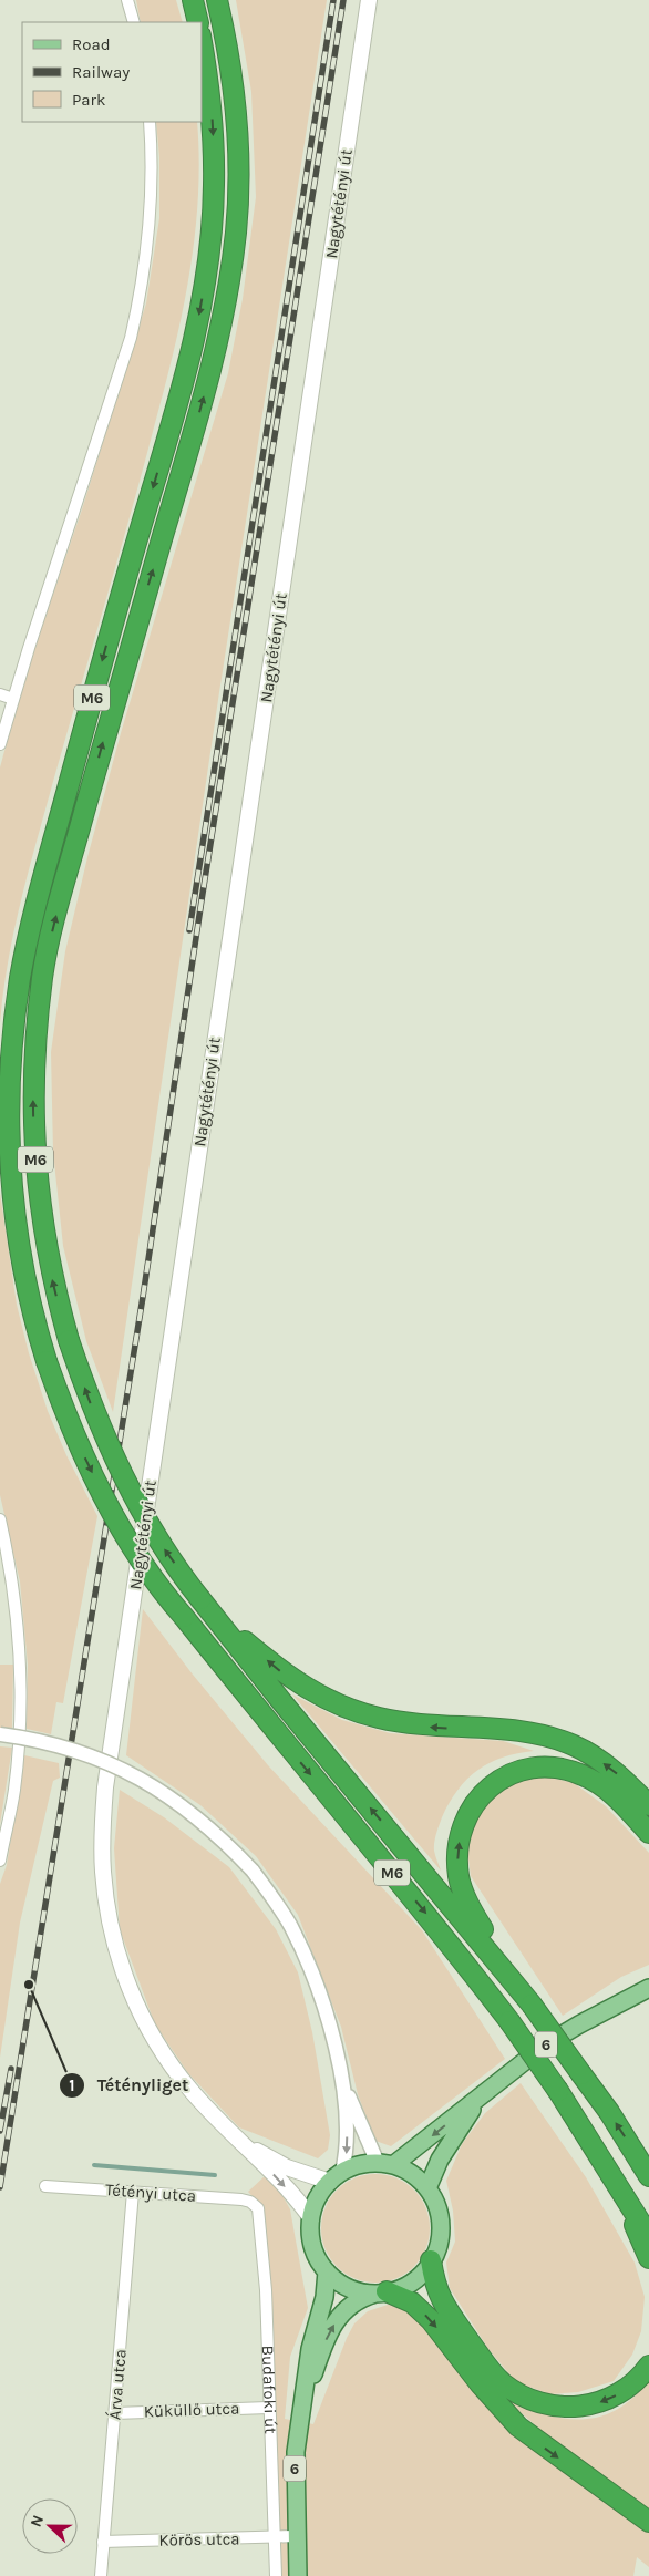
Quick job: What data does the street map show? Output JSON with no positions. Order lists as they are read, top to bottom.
{
  "streets": {
    "highway": ["M6"],
    "main road": ["Nagytétényi út", "6", "Budafoki út"],
    "street": [
      "Tétényi utca",
      "Árva utca",
      "Küküllő utca",
      "Körös utca"
    ]
  },
  "crossings": [
    ["Nagytétényi út", "6"],
    ["Nagytétényi út", "Budafoki út"],
    ["6", "Budafoki út"],
    ["Tétényi utca", "Árva utca"],
    ["Tétényi utca", "Budafoki út"],
    ["Árva utca", "Küküllő utca"],
    ["Árva utca", "Körös utca"],
    ["Budafoki út", "Küküllő utca"],
    ["Budafoki út", "Körös utca"]
  ],
  "places": ["Tétényliget"],
  "legend": ["Road", "Railway", "Park"],
  "north": "left"
}
